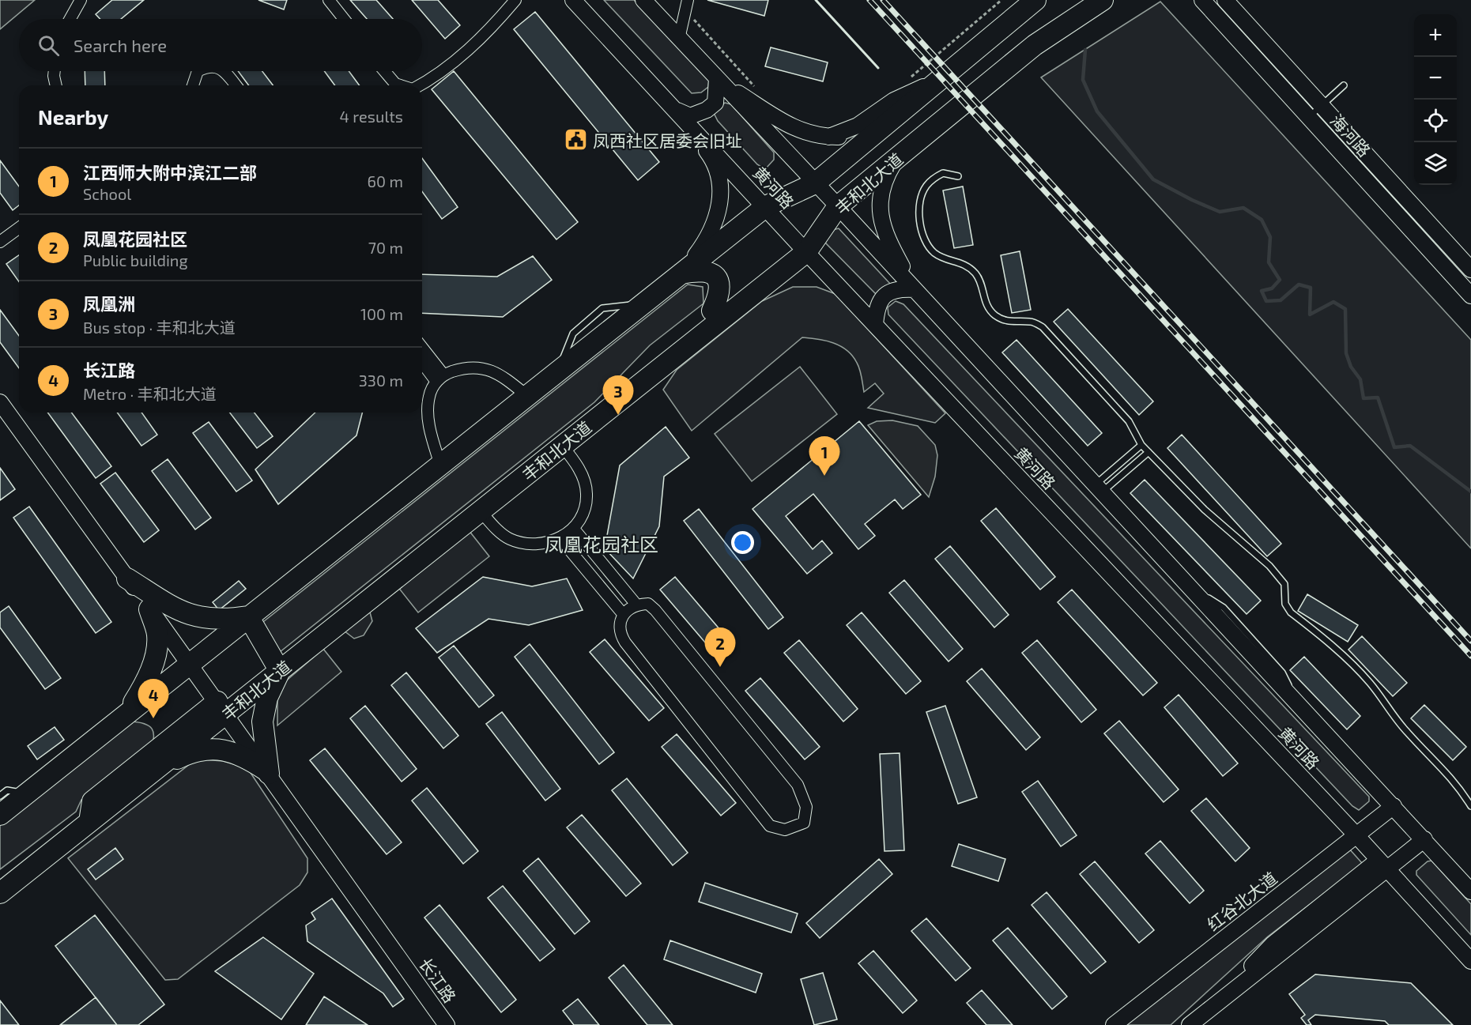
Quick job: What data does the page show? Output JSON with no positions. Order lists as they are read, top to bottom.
{
  "streets": {
    "highway": ["丰和北大道"],
    "main road": [
      "海河路",
      "黄河路",
      "红谷北大道",
      "长江路"
    ]
  },
  "crossings": [
    ["丰和北大道", "黄河路"],
    ["丰和北大道", "长江路"],
    ["黄河路", "红谷北大道"]
  ],
  "districts": ["凤凰花园社区"],
  "places": {
    "public building": ["凤西社区居委会旧址"]
  },
  "page": {
    "map_buttons": ["+", "−"],
    "search": "Search here",
    "heading": ["Nearby", "4 results"],
    "list": [
      {
        "mark": "1",
        "name": "江西师大附中滨江二部",
        "note": "School",
        "value": "60 m"
      },
      {
        "mark": "2",
        "name": "凤凰花园社区",
        "note": "Public building",
        "value": "70 m"
      },
      {
        "mark": "3",
        "name": "凤凰洲",
        "note": "Bus stop · 丰和北大道",
        "value": "100 m"
      },
      {
        "mark": "4",
        "name": "长江路",
        "note": "Metro · 丰和北大道",
        "value": "330 m"
      }
    ],
    "pins": [
      "3",
      "1",
      "2",
      "4"
    ]
  }
}
